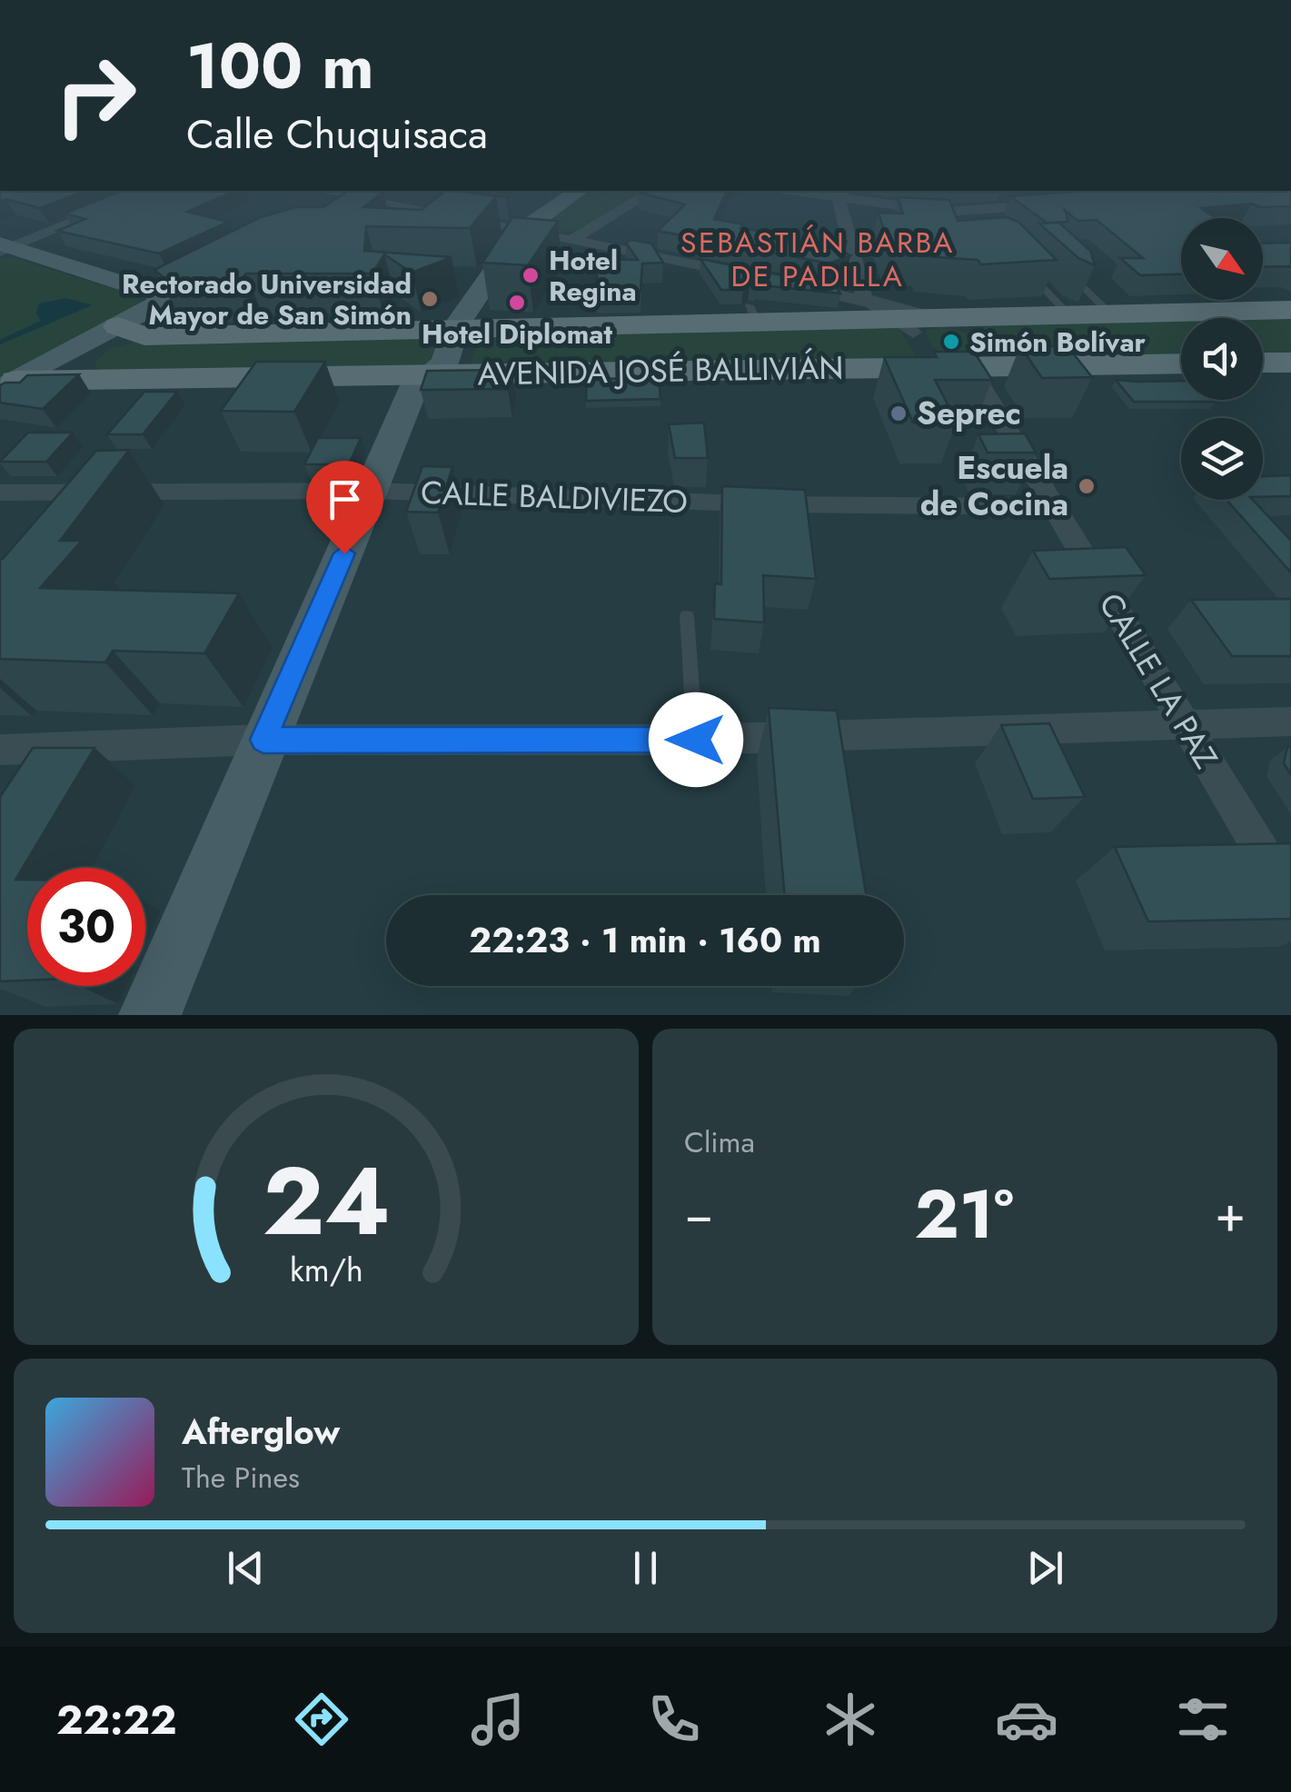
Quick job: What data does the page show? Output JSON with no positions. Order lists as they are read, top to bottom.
{
  "streets": {
    "main road": ["AVENIDA JOSÉ BALLIVIÁN"],
    "street": ["CALLE BALDIVIEZO", "CALLE LA PAZ"]
  },
  "crossings": [
    ["AVENIDA JOSÉ BALLIVIÁN", "CALLE LA PAZ"],
    ["CALLE BALDIVIEZO", "CALLE LA PAZ"]
  ],
  "districts": ["SEBASTIÁN BARBA DE PADILLA"],
  "places": [
    "Hotel Regina",
    "Rectorado Universidad Mayor de San Simón",
    "Hotel Diplomat",
    "Simón Bolívar",
    "Seprec",
    "Escuela de Cocina"
  ],
  "north": "bottom right",
  "page": {
    "turn": ["100 m", "Calle Chuquisaca"],
    "limit": "30",
    "trip": "22:23 · 1 min · 160 m",
    "tile": "Clima",
    "heat": ["−", "21°", "+"],
    "song": ["Afterglow", "The Pines"],
    "tabs": "22:22",
    "gauge": ["24", "km/h"]
  }
}
